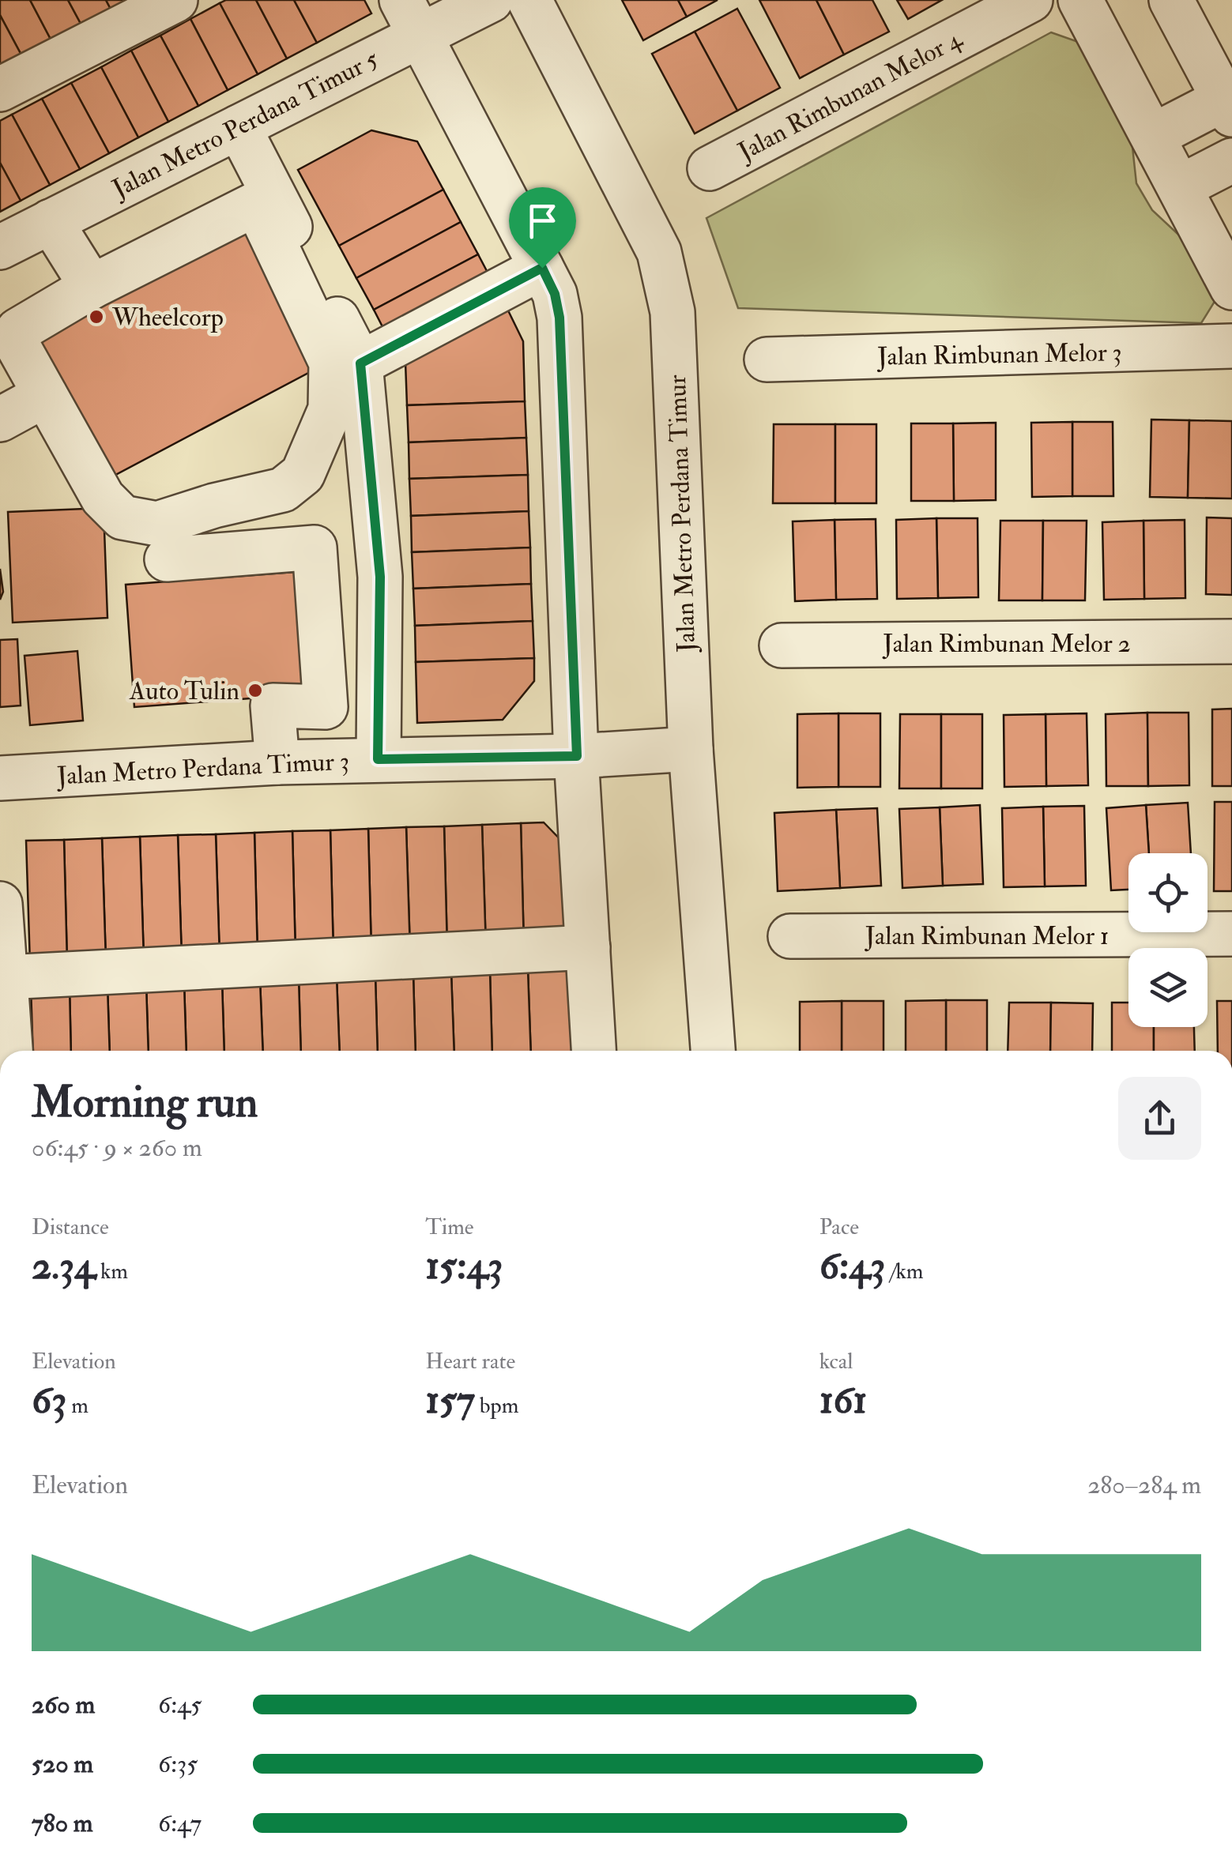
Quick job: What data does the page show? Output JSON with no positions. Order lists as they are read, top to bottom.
{
  "streets": {
    "street": [
      "Jalan Rimbunan Melor 4",
      "Jalan Metro Perdana Timur 5",
      "Jalan Rimbunan Melor 3",
      "Jalan Metro Perdana Timur",
      "Jalan Rimbunan Melor 2",
      "Jalan Metro Perdana Timur 3",
      "Jalan Rimbunan Melor 1"
    ]
  },
  "crossings": [
    ["Jalan Metro Perdana Timur", "Jalan Metro Perdana Timur 3"]
  ],
  "places": ["Wheelcorp", "Auto Tulin"],
  "page": {
    "heading": ["Morning run", "06:45 · 9 × 260 m"],
    "stats": [
      ["Distance", "2.34 km"],
      ["Time", "15:43"],
      ["Pace", "6:43 /km"],
      ["Elevation", "63 m"],
      ["Heart rate", "157 bpm"],
      ["kcal", "161"]
    ],
    "chart": ["Elevation", "280–284 m"],
    "list": [
      {
        "name": "260 m",
        "note": "6:45"
      },
      {
        "name": "520 m",
        "note": "6:35"
      },
      {
        "name": "780 m",
        "note": "6:47"
      }
    ]
  }
}
